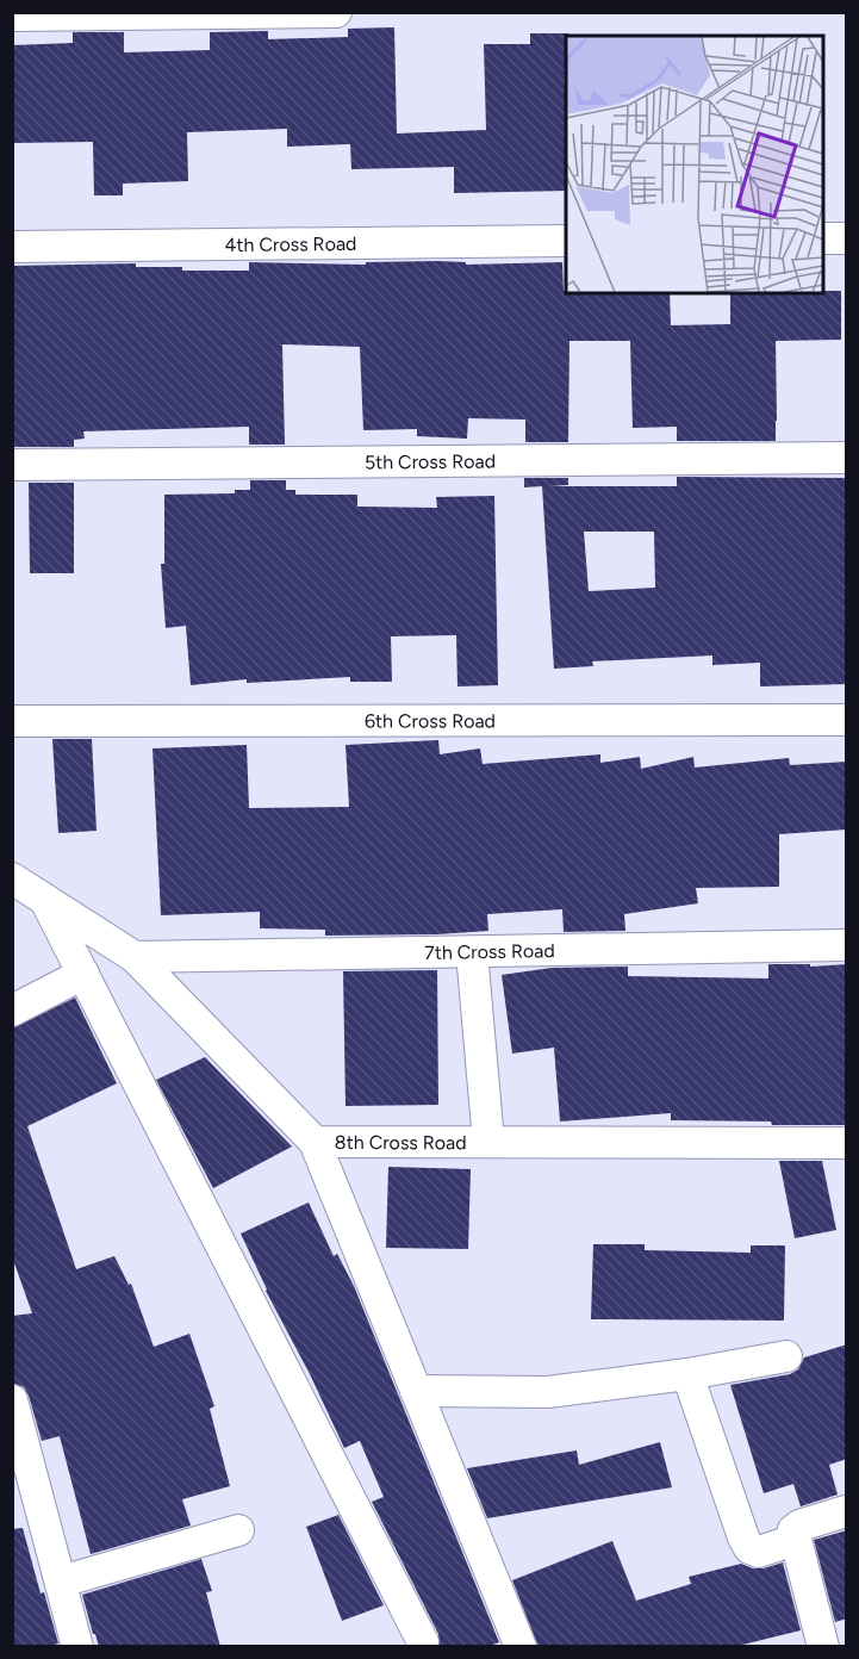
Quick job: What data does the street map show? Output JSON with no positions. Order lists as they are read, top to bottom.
{
  "streets": {
    "street": [
      "4th Cross Road",
      "5th Cross Road",
      "6th Cross Road",
      "7th Cross Road",
      "8th Cross Road"
    ]
  },
  "crossings": [
    ["7th Cross Road", "8th Cross Road"]
  ]
}
